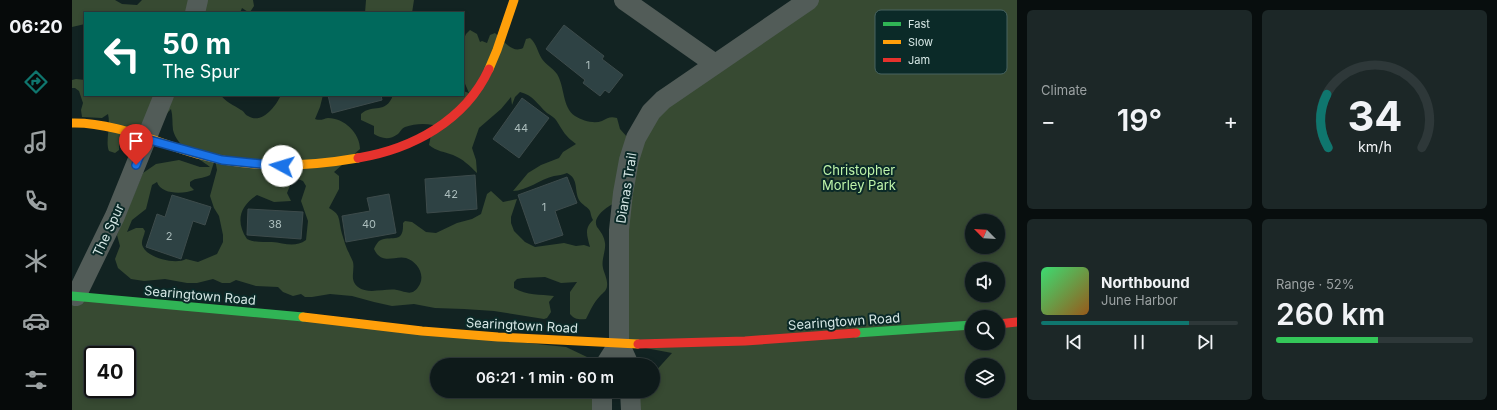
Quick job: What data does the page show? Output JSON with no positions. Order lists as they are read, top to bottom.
{
  "streets": {
    "main road": ["Searingtown Road"],
    "street": ["Dianas Trail", "The Spur"]
  },
  "crossings": [
    ["Dianas Trail", "Searingtown Road"],
    ["The Spur", "Searingtown Road"]
  ],
  "parks": ["Christopher Morley Park"],
  "house_numbers": [
    "1",
    "44",
    "42",
    "1",
    "38",
    "40",
    "2"
  ],
  "legend": ["Fast", "Slow", "Jam"],
  "north": "top left",
  "page": {
    "tabs": "06:20",
    "tile": [
      "Climate",
      ["Range · 52%", "260 km"]
    ],
    "turn": ["50 m", "The Spur"],
    "heat": ["−", "19°", "+"],
    "song": ["Northbound", "June Harbor"],
    "limit": "40",
    "trip": "06:21 · 1 min · 60 m",
    "gauge": ["34", "km/h"]
  }
}
